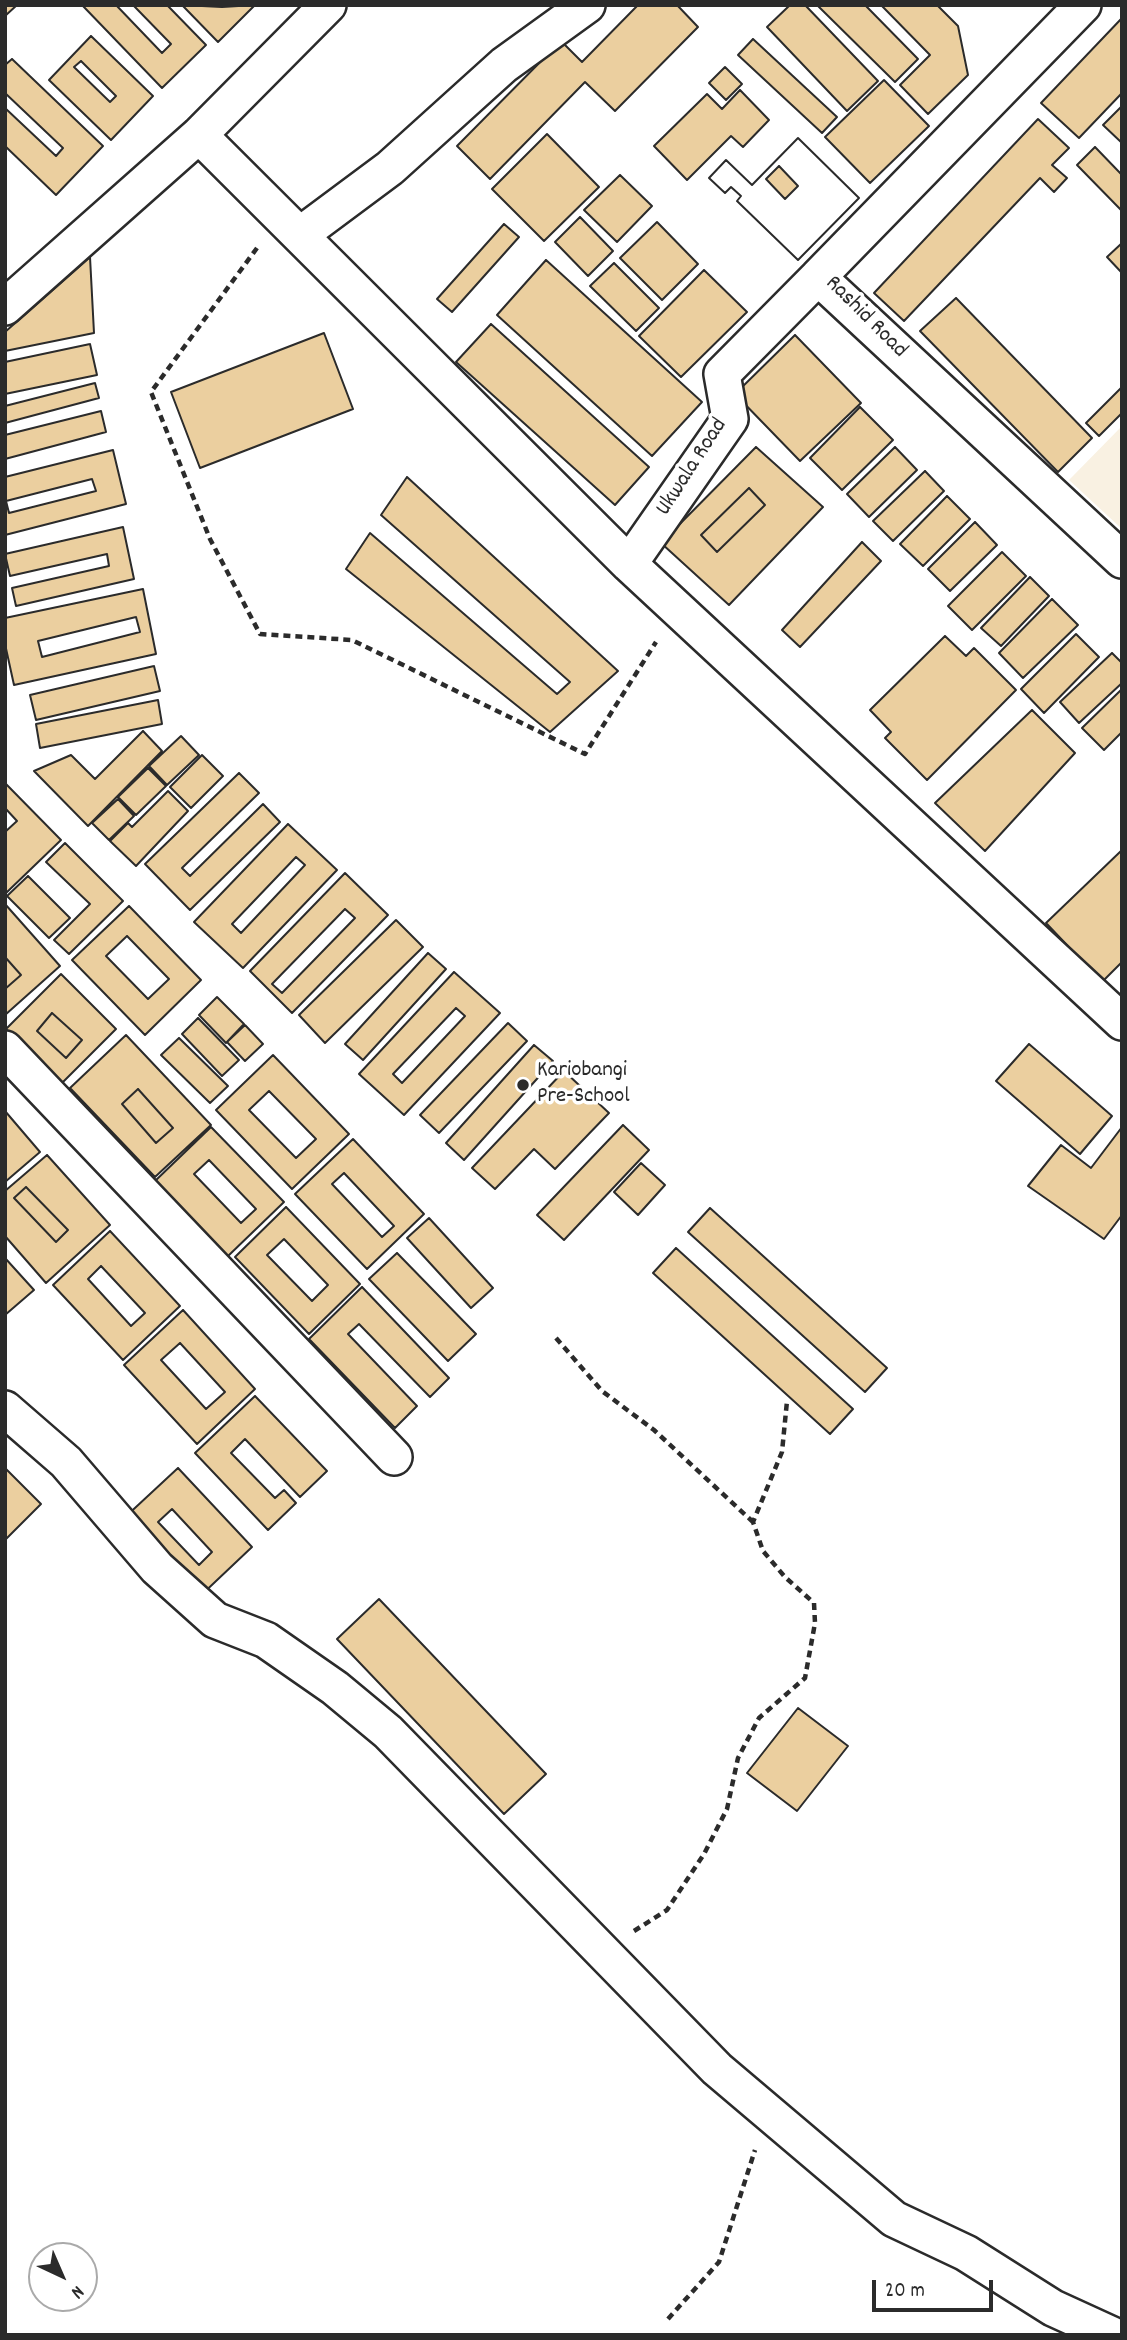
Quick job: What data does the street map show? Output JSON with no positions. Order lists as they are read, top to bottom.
{
  "streets": {
    "street": ["Rashid Road", "Ukwala Road"]
  },
  "crossings": [
    ["Rashid Road", "Ukwala Road"]
  ],
  "places": ["Kariobangi Pre-School"],
  "scale_bar": "20 m",
  "north": "bottom right"
}
